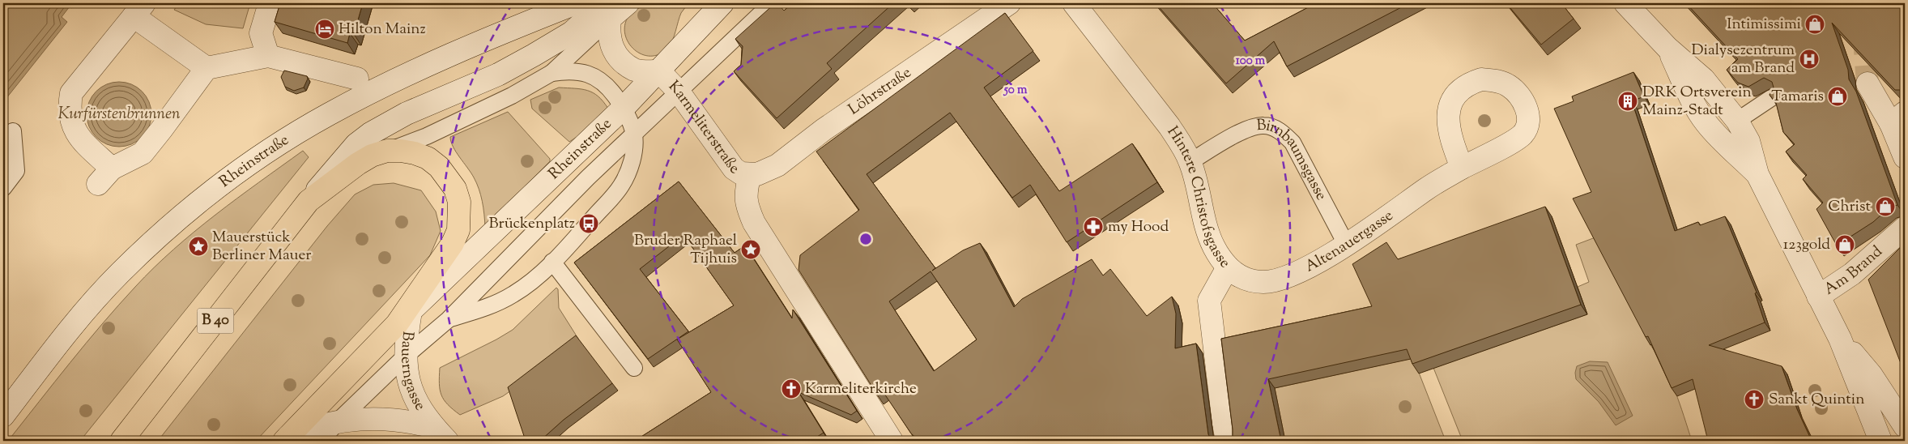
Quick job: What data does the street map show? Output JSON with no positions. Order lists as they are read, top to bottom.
{
  "streets": {
    "main road": ["Rheinstraße", "B 40"],
    "street": [
      "Löhrstraße",
      "Karmeliterstraße",
      "Hintere Christofsgasse",
      "Altenauergasse",
      "Am Brand",
      "Bauerngasse"
    ],
    "lane": ["Birnbaumsgasse"]
  },
  "crossings": [
    ["Löhrstraße", "Karmeliterstraße"],
    ["Karmeliterstraße", "Rheinstraße"],
    ["Rheinstraße", "Bauerngasse"],
    ["Birnbaumsgasse", "Hintere Christofsgasse"],
    ["Birnbaumsgasse", "Altenauergasse"],
    ["Hintere Christofsgasse", "Altenauergasse"]
  ],
  "water": ["Kurfürstenbrunnen"],
  "places": {
    "shop": [
      "Intimissimi",
      "Tamaris",
      "Christ",
      "123gold"
    ],
    "hotel": ["Hilton Mainz"],
    "hospital": ["Dialysezentrum am Brand"],
    "building": ["DRK Ortsverein Mainz-Stadt"],
    "bus stop": ["Brückenplatz"],
    "pharmacy": ["my Hood"],
    "place": ["Mauerstück Berliner Mauer", "Bruder Raphael Tijhuis"],
    "church": ["Karmeliterkirche", "Sankt Quintin"]
  },
  "rings": ["100 m", "50 m"]
}
